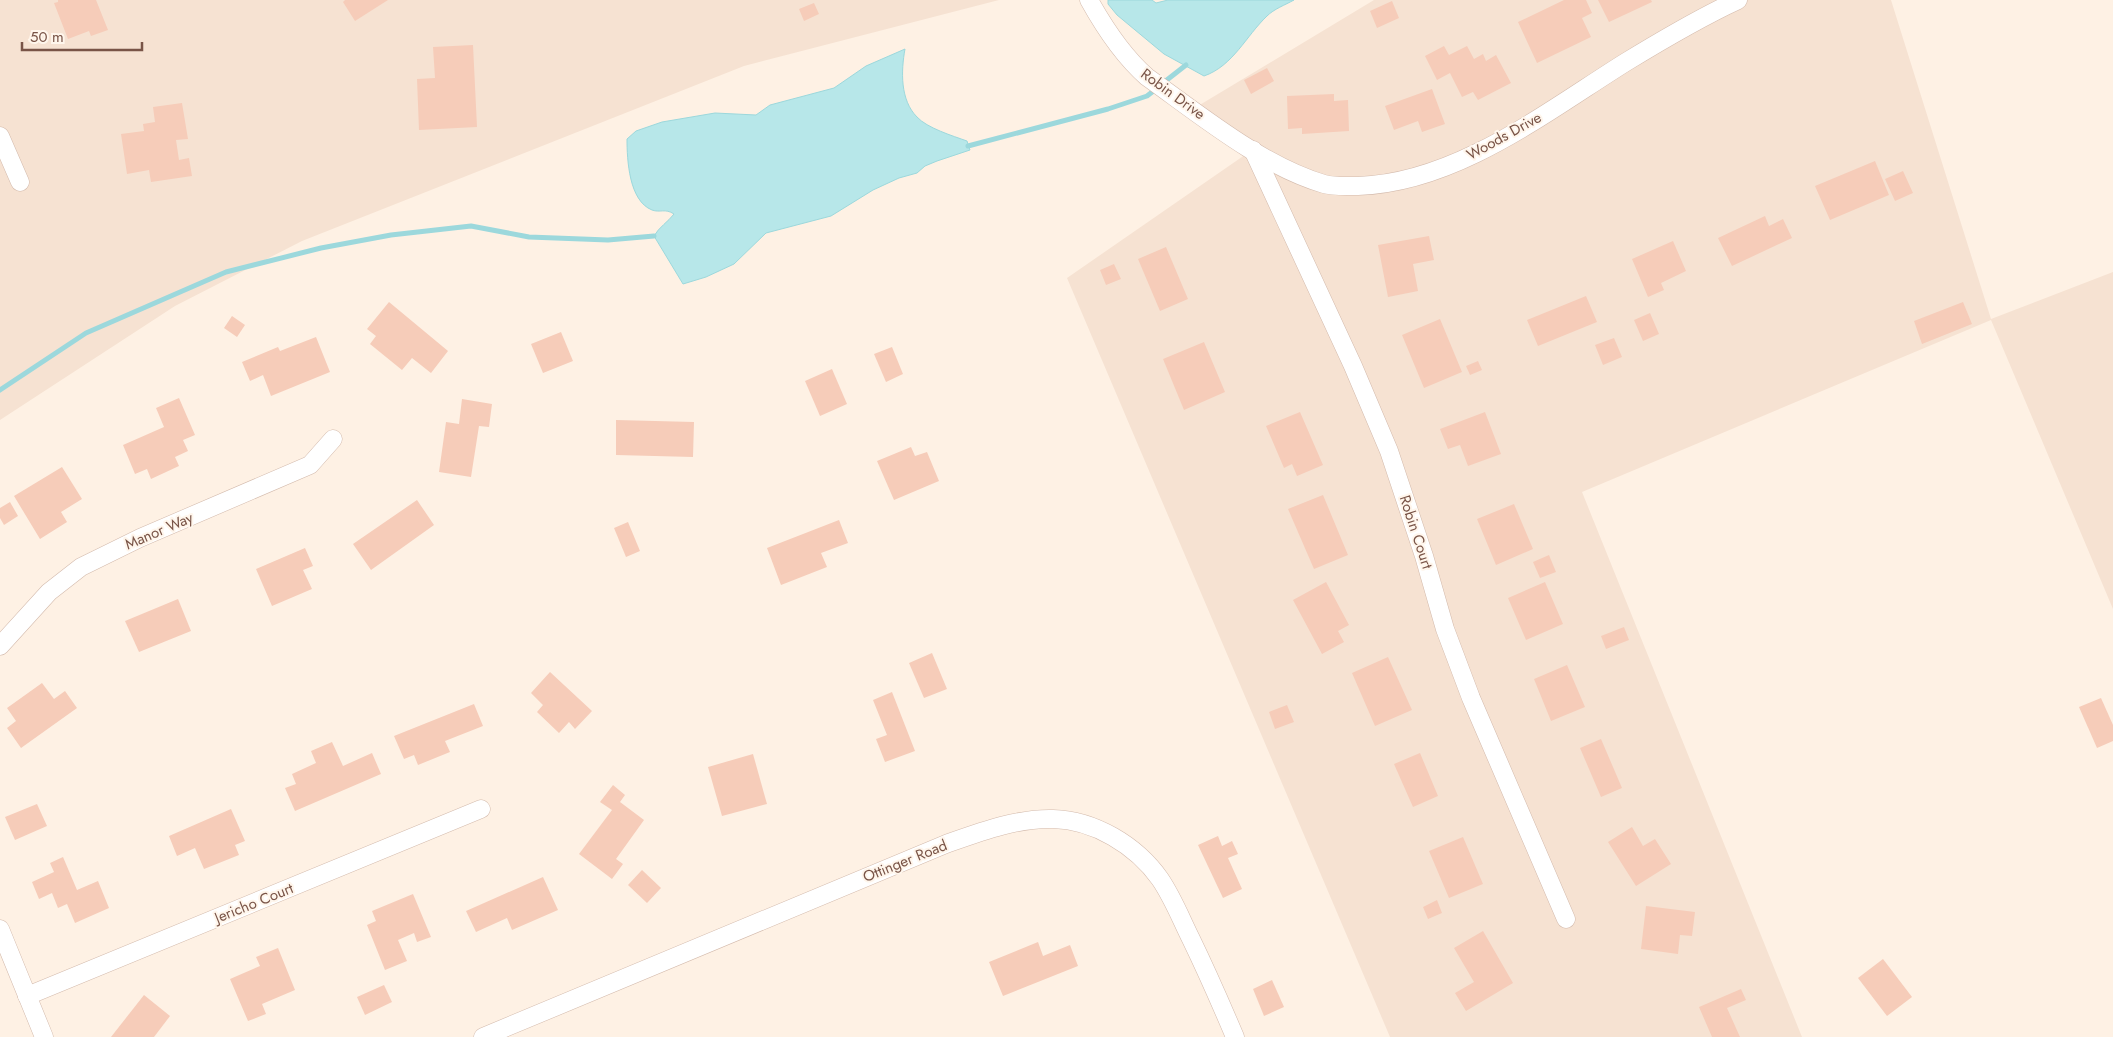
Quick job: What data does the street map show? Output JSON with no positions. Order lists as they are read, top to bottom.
{
  "streets": {
    "street": [
      "Robin Drive",
      "Woods Drive",
      "Manor Way",
      "Robin Court",
      "Ottinger Road",
      "Jericho Court"
    ]
  },
  "crossings": [
    ["Robin Drive", "Woods Drive"],
    ["Robin Drive", "Robin Court"],
    ["Woods Drive", "Robin Court"]
  ],
  "scale_bar": "50 m"
}
